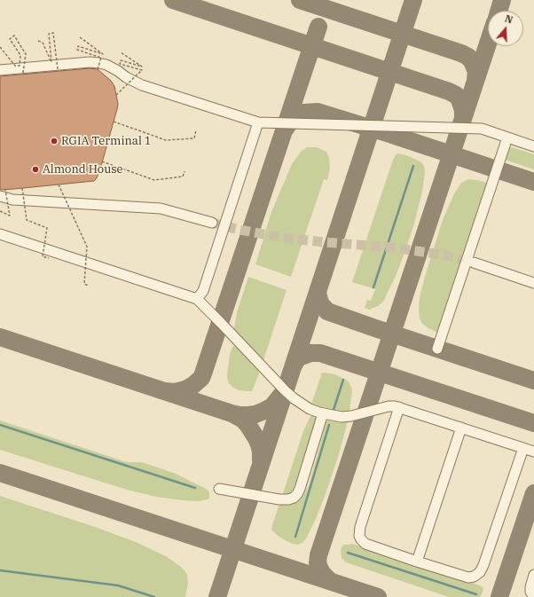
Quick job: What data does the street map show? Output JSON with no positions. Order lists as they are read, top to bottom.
{
  "places": ["RGIA Terminal 1", "Almond House"],
  "north": "top"
}
